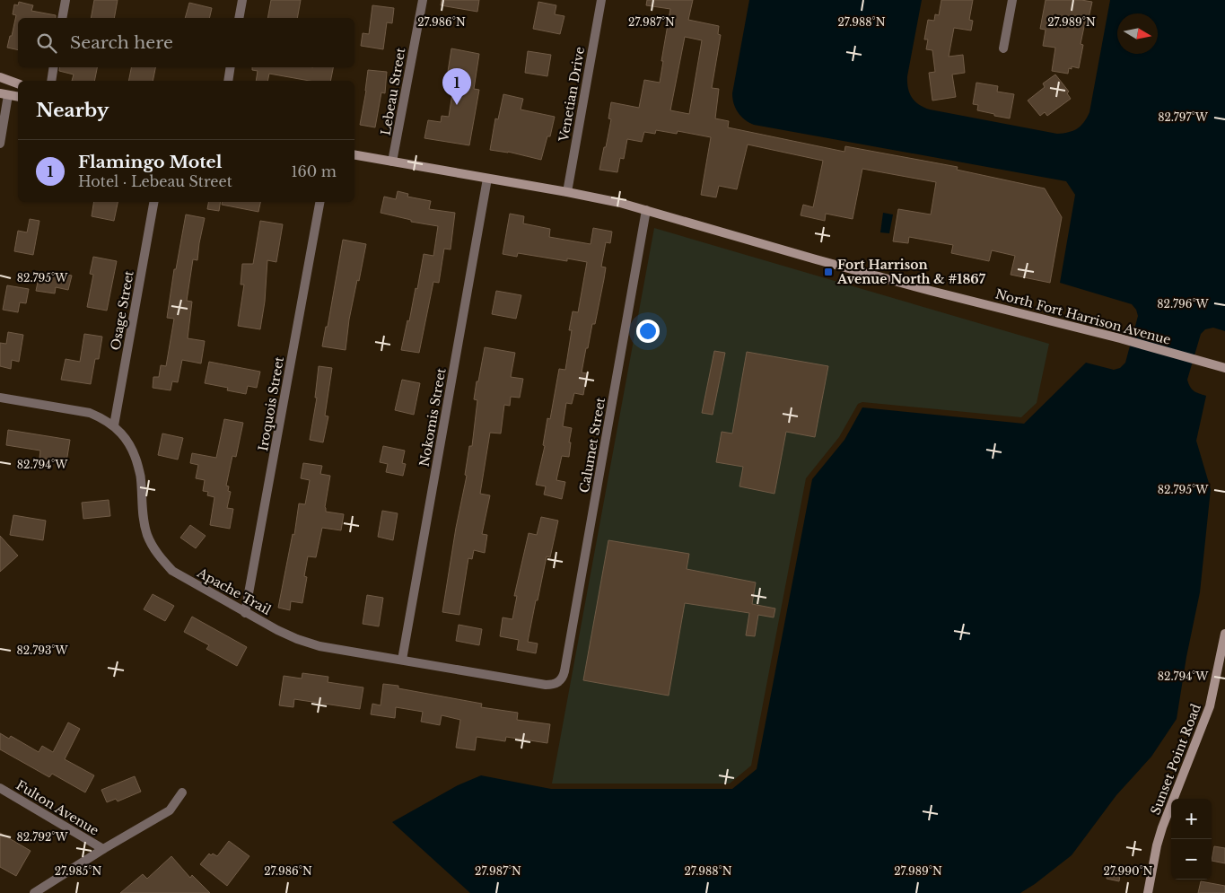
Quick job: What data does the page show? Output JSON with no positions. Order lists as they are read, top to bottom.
{
  "streets": {
    "main road": ["North Fort Harrison Avenue", "Sunset Point Road"],
    "street": [
      "Lebeau Street",
      "Venetian Drive",
      "Osage Street",
      "Iroquois Street",
      "Nokomis Street",
      "Calumet Street",
      "Apache Trail",
      "Fulton Avenue"
    ]
  },
  "crossings": [
    ["Lebeau Street", "North Fort Harrison Avenue"],
    ["Venetian Drive", "North Fort Harrison Avenue"],
    ["Osage Street", "Apache Trail"],
    ["North Fort Harrison Avenue", "Nokomis Street"],
    ["North Fort Harrison Avenue", "Calumet Street"],
    ["Iroquois Street", "Apache Trail"],
    ["Nokomis Street", "Apache Trail"],
    ["Calumet Street", "Apache Trail"]
  ],
  "places": {
    "transit": ["Fort Harrison Avenue North & #1867"]
  },
  "north": "right",
  "page": {
    "search": "Search here",
    "pins": "1",
    "heading": "Nearby",
    "list": [
      {
        "mark": "1",
        "name": "Flamingo Motel",
        "note": "Hotel · Lebeau Street",
        "value": "160 m"
      }
    ],
    "map_buttons": ["+", "−"]
  },
  "coordinates": [
    "27.986°N",
    "27.987°N",
    "27.988°N",
    "27.989°N",
    "82.797°W",
    "82.795°W",
    "82.796°W",
    "82.794°W",
    "82.793°W",
    "82.792°W",
    "27.985°N",
    "27.990°N"
  ]
}
